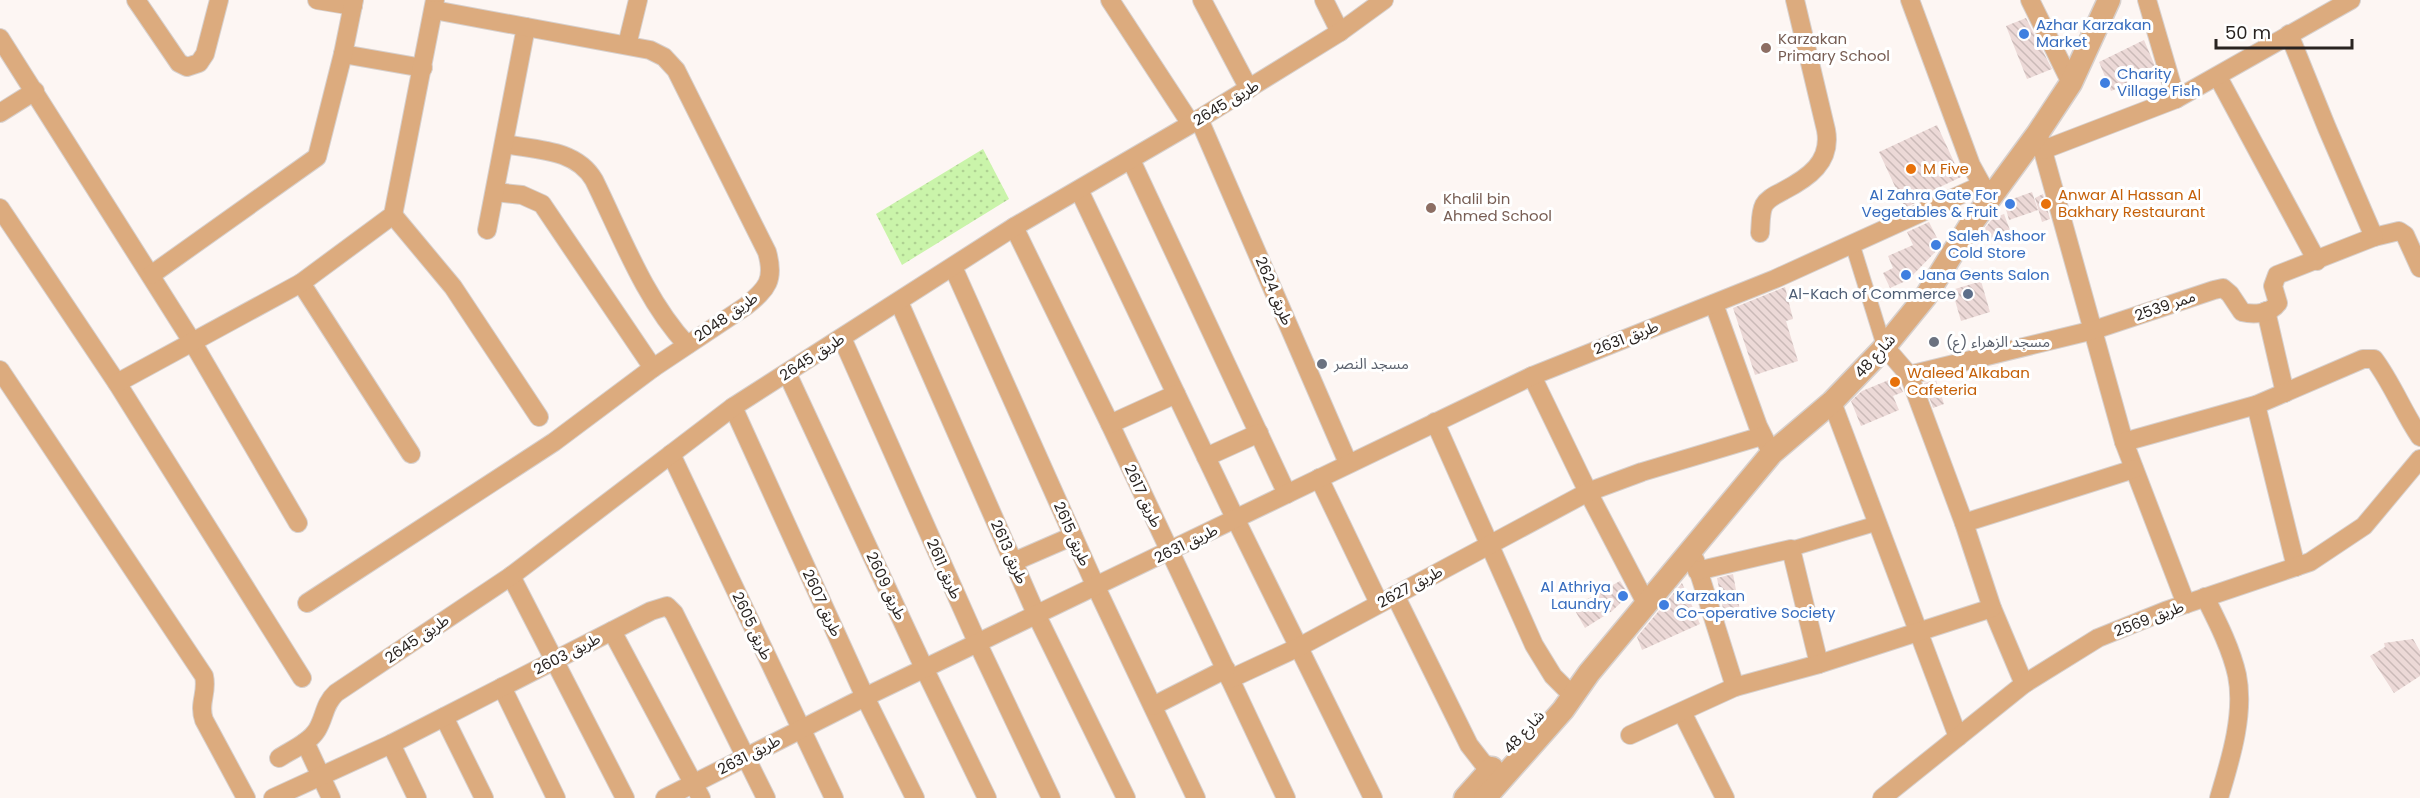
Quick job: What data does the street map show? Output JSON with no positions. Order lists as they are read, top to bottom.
{
  "streets": {
    "street": [
      "طريق 2645",
      "طريق 2624",
      "ممر 2539",
      "طريق 2048",
      "طريق 2631",
      "شارع 48",
      "طريق 2617",
      "طريق 2615",
      "طريق 2613",
      "طريق 2611",
      "طريق 2609",
      "طريق 2627",
      "طريق 2607",
      "طريق 2569",
      "طريق 2605",
      "طريق 2603"
    ]
  },
  "crossings": [
    ["طريق 2645", "طريق 2624"],
    ["طريق 2645", "طريق 2617"],
    ["طريق 2645", "طريق 2615"],
    ["طريق 2645", "طريق 2613"],
    ["طريق 2645", "طريق 2611"],
    ["طريق 2645", "طريق 2609"],
    ["طريق 2645", "طريق 2607"],
    ["طريق 2645", "طريق 2605"],
    ["طريق 2624", "طريق 2631"],
    ["طريق 2631", "شارع 48"],
    ["طريق 2631", "طريق 2617"],
    ["طريق 2631", "طريق 2615"],
    ["طريق 2631", "طريق 2613"],
    ["طريق 2631", "طريق 2611"],
    ["طريق 2631", "طريق 2609"],
    ["طريق 2631", "طريق 2607"],
    ["طريق 2631", "طريق 2605"],
    ["طريق 2631", "طريق 2603"],
    ["شارع 48", "طريق 2627"],
    ["طريق 2617", "طريق 2627"],
    ["طريق 2615", "طريق 2627"]
  ],
  "places": [
    "Azhar Karzakan Market",
    "Karzakan Primary School",
    "Charity Village Fish",
    "M Five",
    "Al Zahra Gate For Vegetables & Fruit",
    "Anwar Al Hassan Al Bakhary Restaurant",
    "Khalil bin Ahmed School",
    "Saleh Ashoor Cold Store",
    "Jana Gents Salon",
    "Al-Kach of Commerce",
    "مسجد الزهراء (ع)",
    "مسجد النصر",
    "Waleed Alkaban Cafeteria",
    "Al Athriya Laundry",
    "Karzakan Co-operative Society"
  ],
  "scale_bar": "50 m"
}
